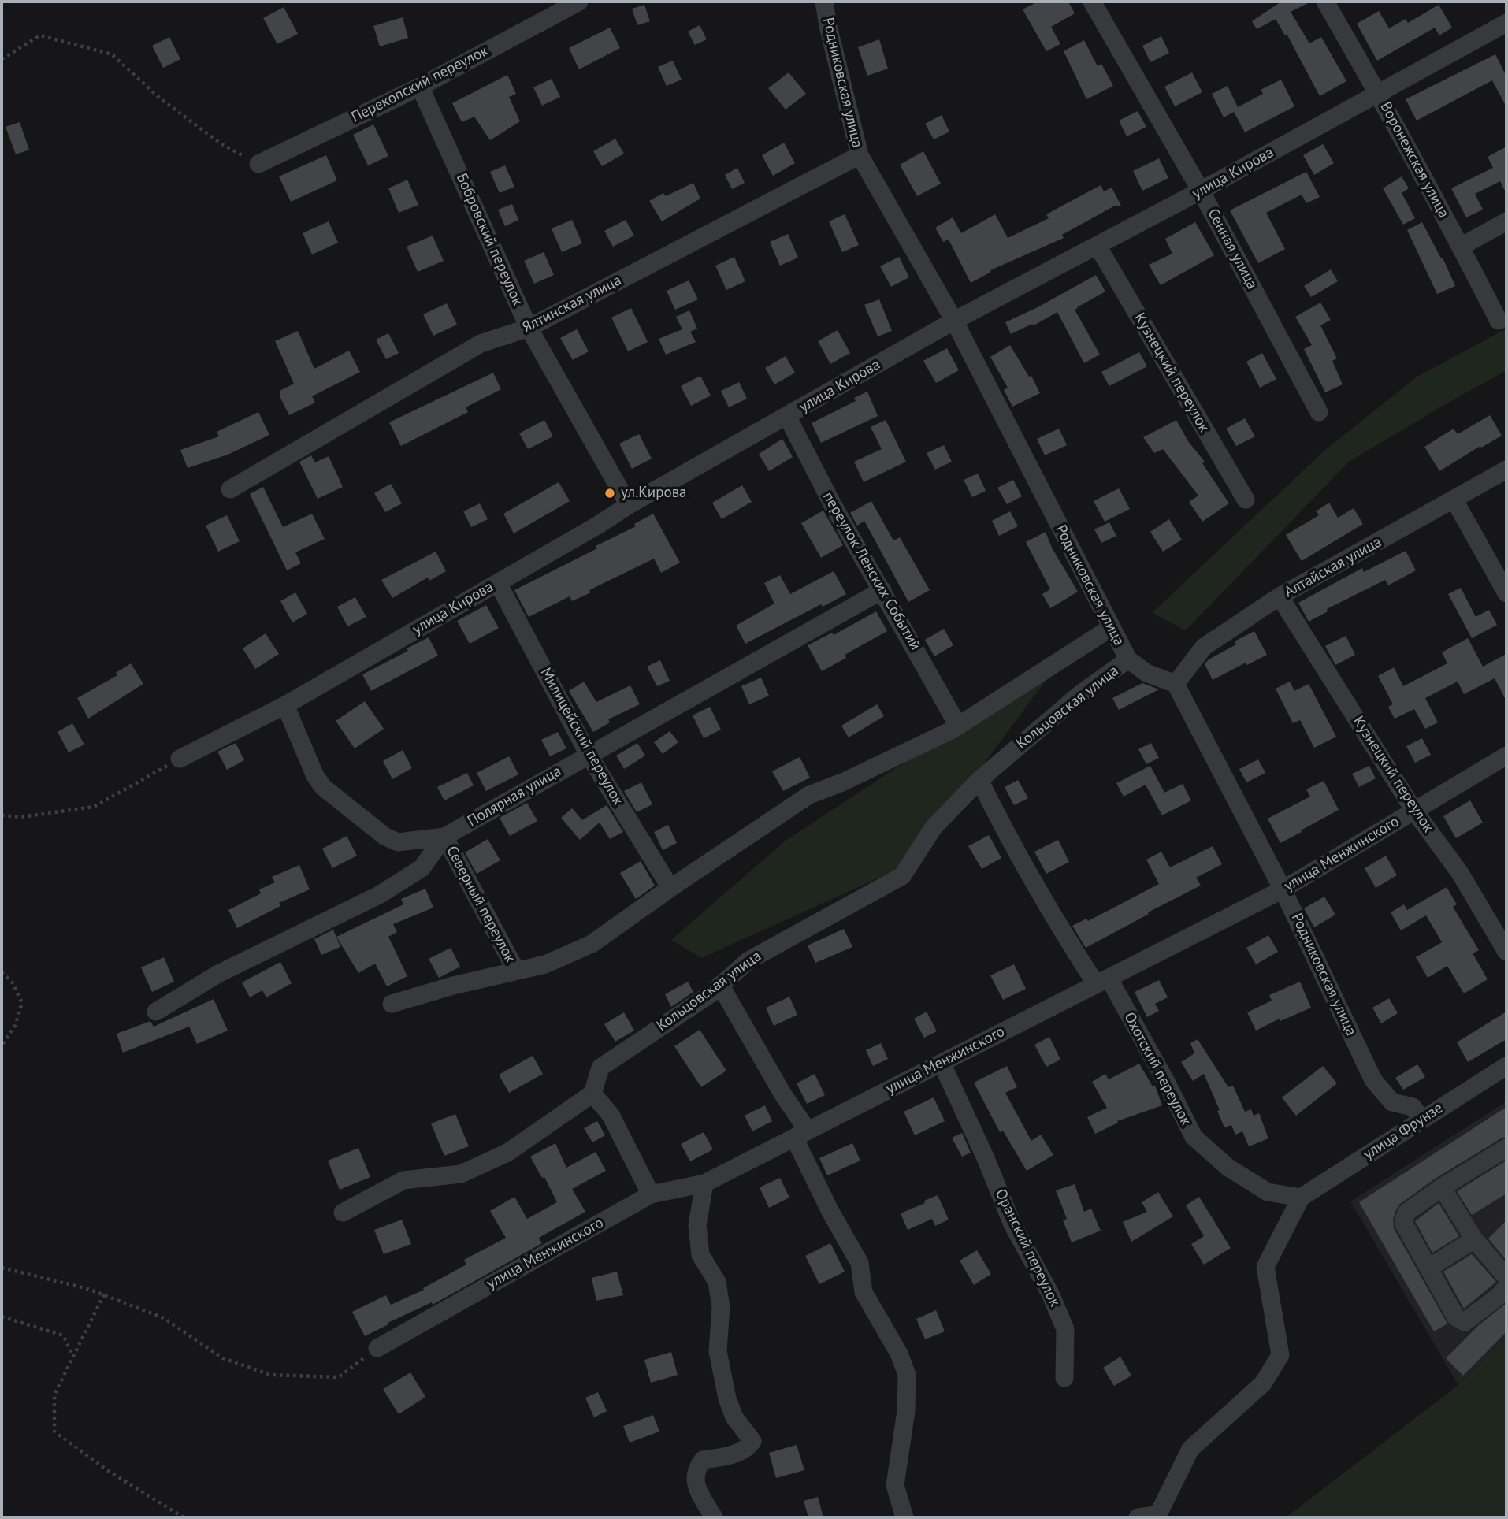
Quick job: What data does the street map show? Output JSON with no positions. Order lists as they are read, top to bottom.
{
  "streets": {
    "street": [
      "Родниковская улица",
      "Перекопский переулок",
      "Воронежская улица",
      "улица Кирова",
      "Бобровский переулок",
      "Сенная улица",
      "Ялтинская улица",
      "Кузнецкий переулок",
      "Алтайская улица",
      "переулок Ленских Событий",
      "Кольцовская улица",
      "Милицейский переулок",
      "Полярная улица",
      "улица Менжинского",
      "Северный переулок",
      "Охотский переулок",
      "улица Фрунзе",
      "Оранский переулок"
    ]
  },
  "crossings": [
    ["Родниковская улица", "улица Кирова"],
    ["Родниковская улица", "Ялтинская улица"],
    ["Родниковская улица", "Алтайская улица"],
    ["Родниковская улица", "Кольцовская улица"],
    ["Родниковская улица", "улица Менжинского"],
    ["Родниковская улица", "улица Фрунзе"],
    ["Перекопский переулок", "Бобровский переулок"],
    ["Воронежская улица", "улица Кирова"],
    ["улица Кирова", "Бобровский переулок"],
    ["улица Кирова", "Сенная улица"],
    ["улица Кирова", "Кузнецкий переулок"],
    ["улица Кирова", "переулок Ленских Событий"],
    ["улица Кирова", "Милицейский переулок"],
    ["улица Кирова", "Северный переулок"],
    ["Бобровский переулок", "Ялтинская улица"],
    ["Кузнецкий переулок", "Алтайская улица"],
    ["Кузнецкий переулок", "улица Менжинского"],
    ["переулок Ленских Событий", "Полярная улица"],
    ["Кольцовская улица", "Охотский переулок"],
    ["Милицейский переулок", "Полярная улица"],
    ["Полярная улица", "Северный переулок"],
    ["улица Менжинского", "Охотский переулок"],
    ["улица Менжинского", "Оранский переулок"],
    ["Охотский переулок", "улица Фрунзе"]
  ],
  "places": ["ул.Кирова"]
}
